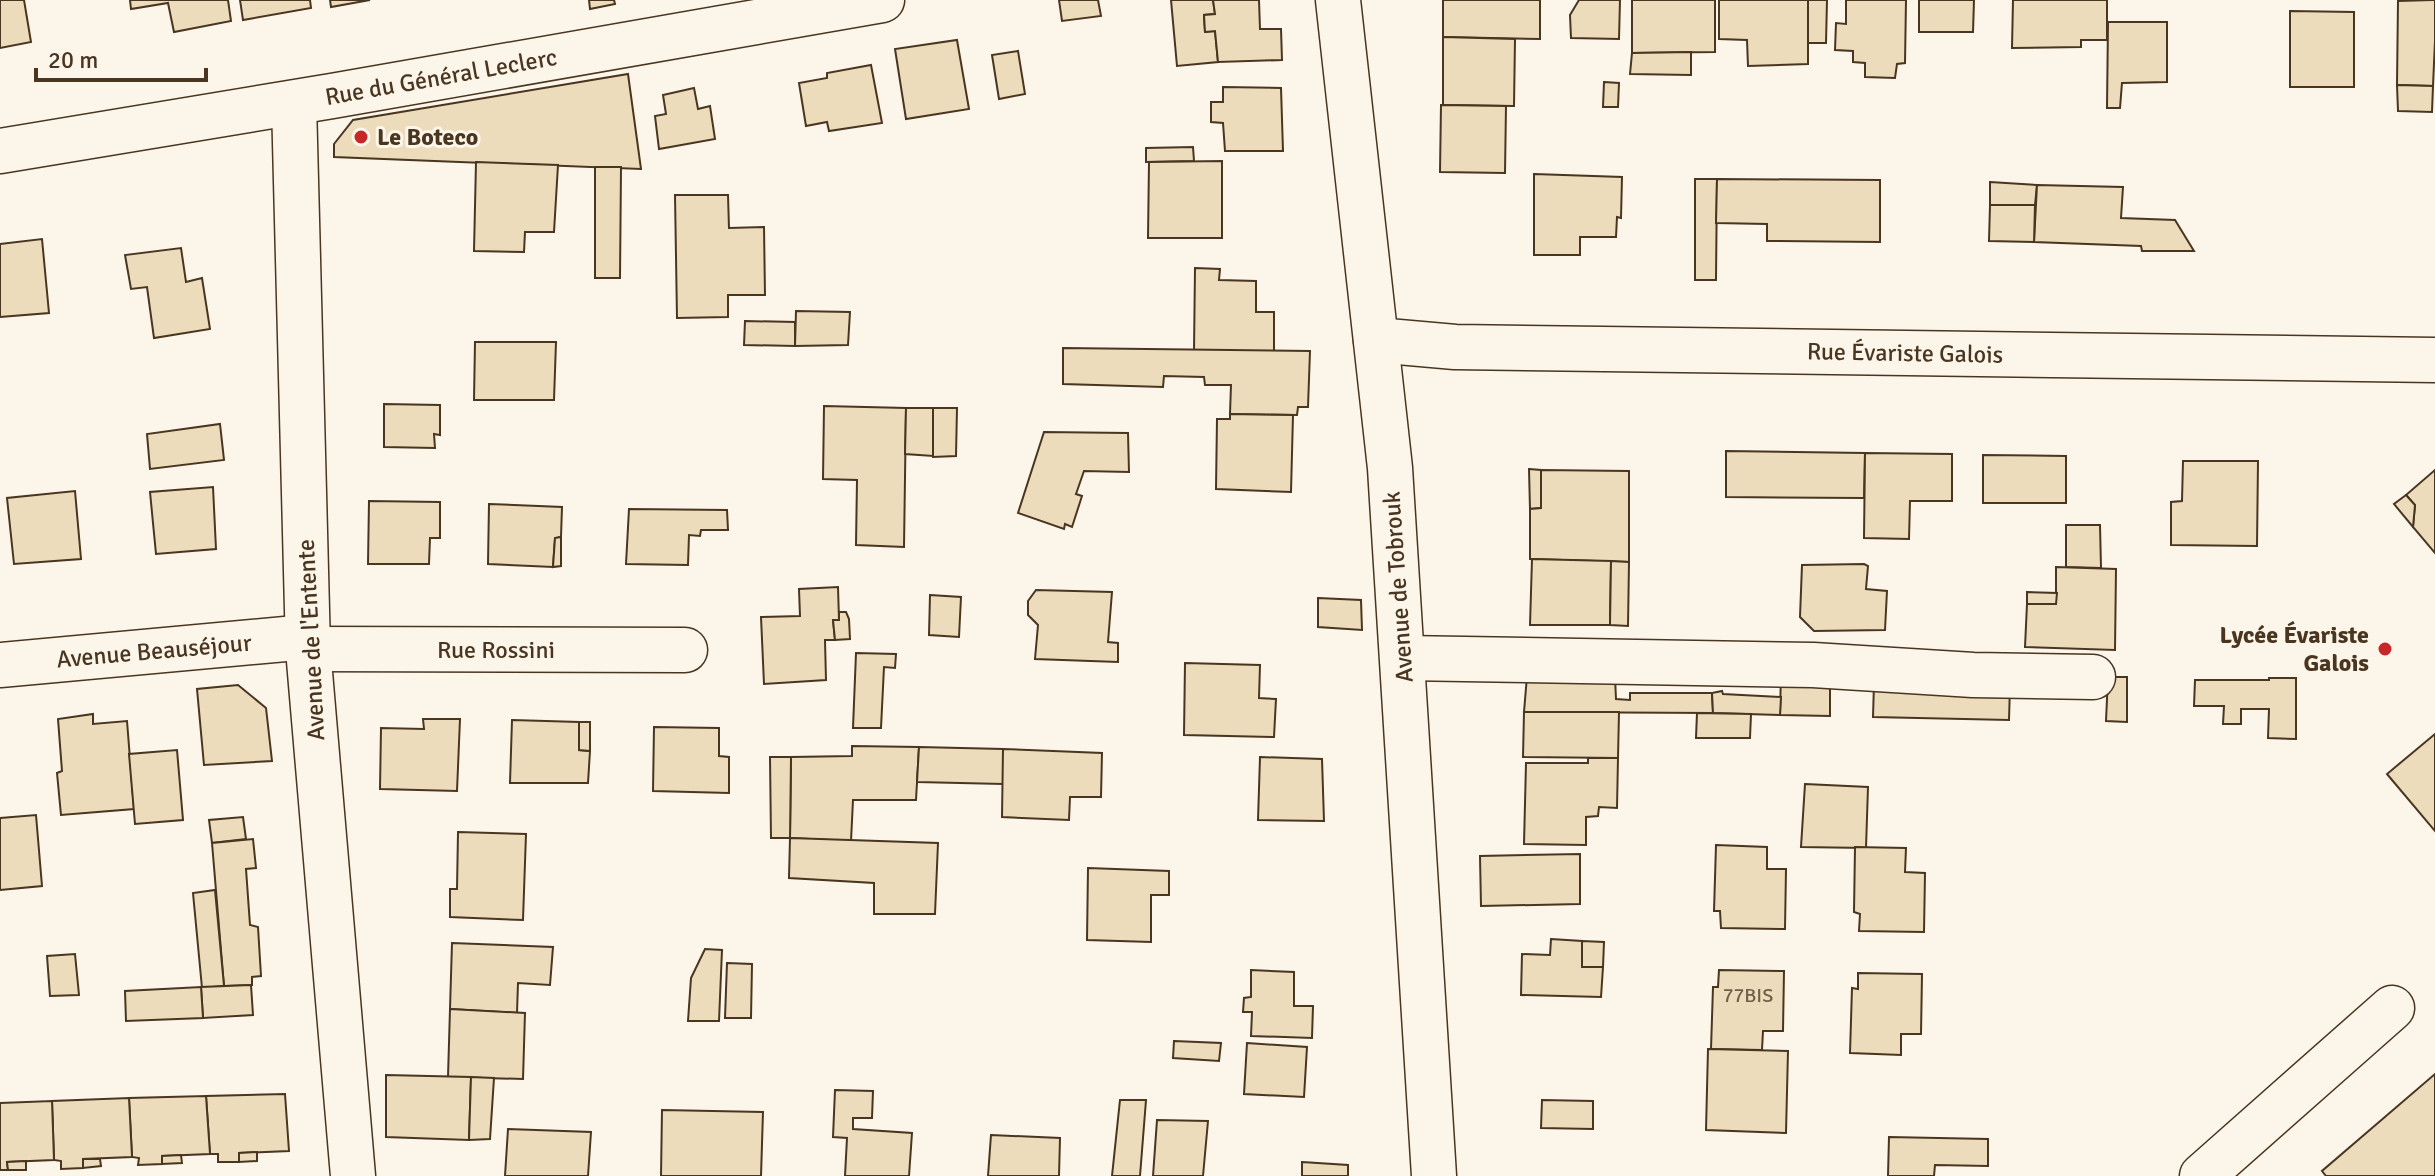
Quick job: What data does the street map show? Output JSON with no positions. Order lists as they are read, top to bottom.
{
  "streets": {
    "street": [
      "Rue du Général Leclerc",
      "Rue Évariste Galois",
      "Avenue de Tobrouk",
      "Avenue de l'Entente",
      "Rue Rossini",
      "Avenue Beauséjour"
    ]
  },
  "crossings": [
    ["Rue du Général Leclerc", "Avenue de l'Entente"],
    ["Rue Évariste Galois", "Avenue de Tobrouk"],
    ["Avenue de l'Entente", "Rue Rossini"],
    ["Avenue de l'Entente", "Avenue Beauséjour"],
    ["Rue Rossini", "Avenue Beauséjour"]
  ],
  "places": ["Le Boteco", "Lycée Évariste Galois"],
  "house_numbers": ["77BIS"],
  "scale_bar": "20 m"
}
